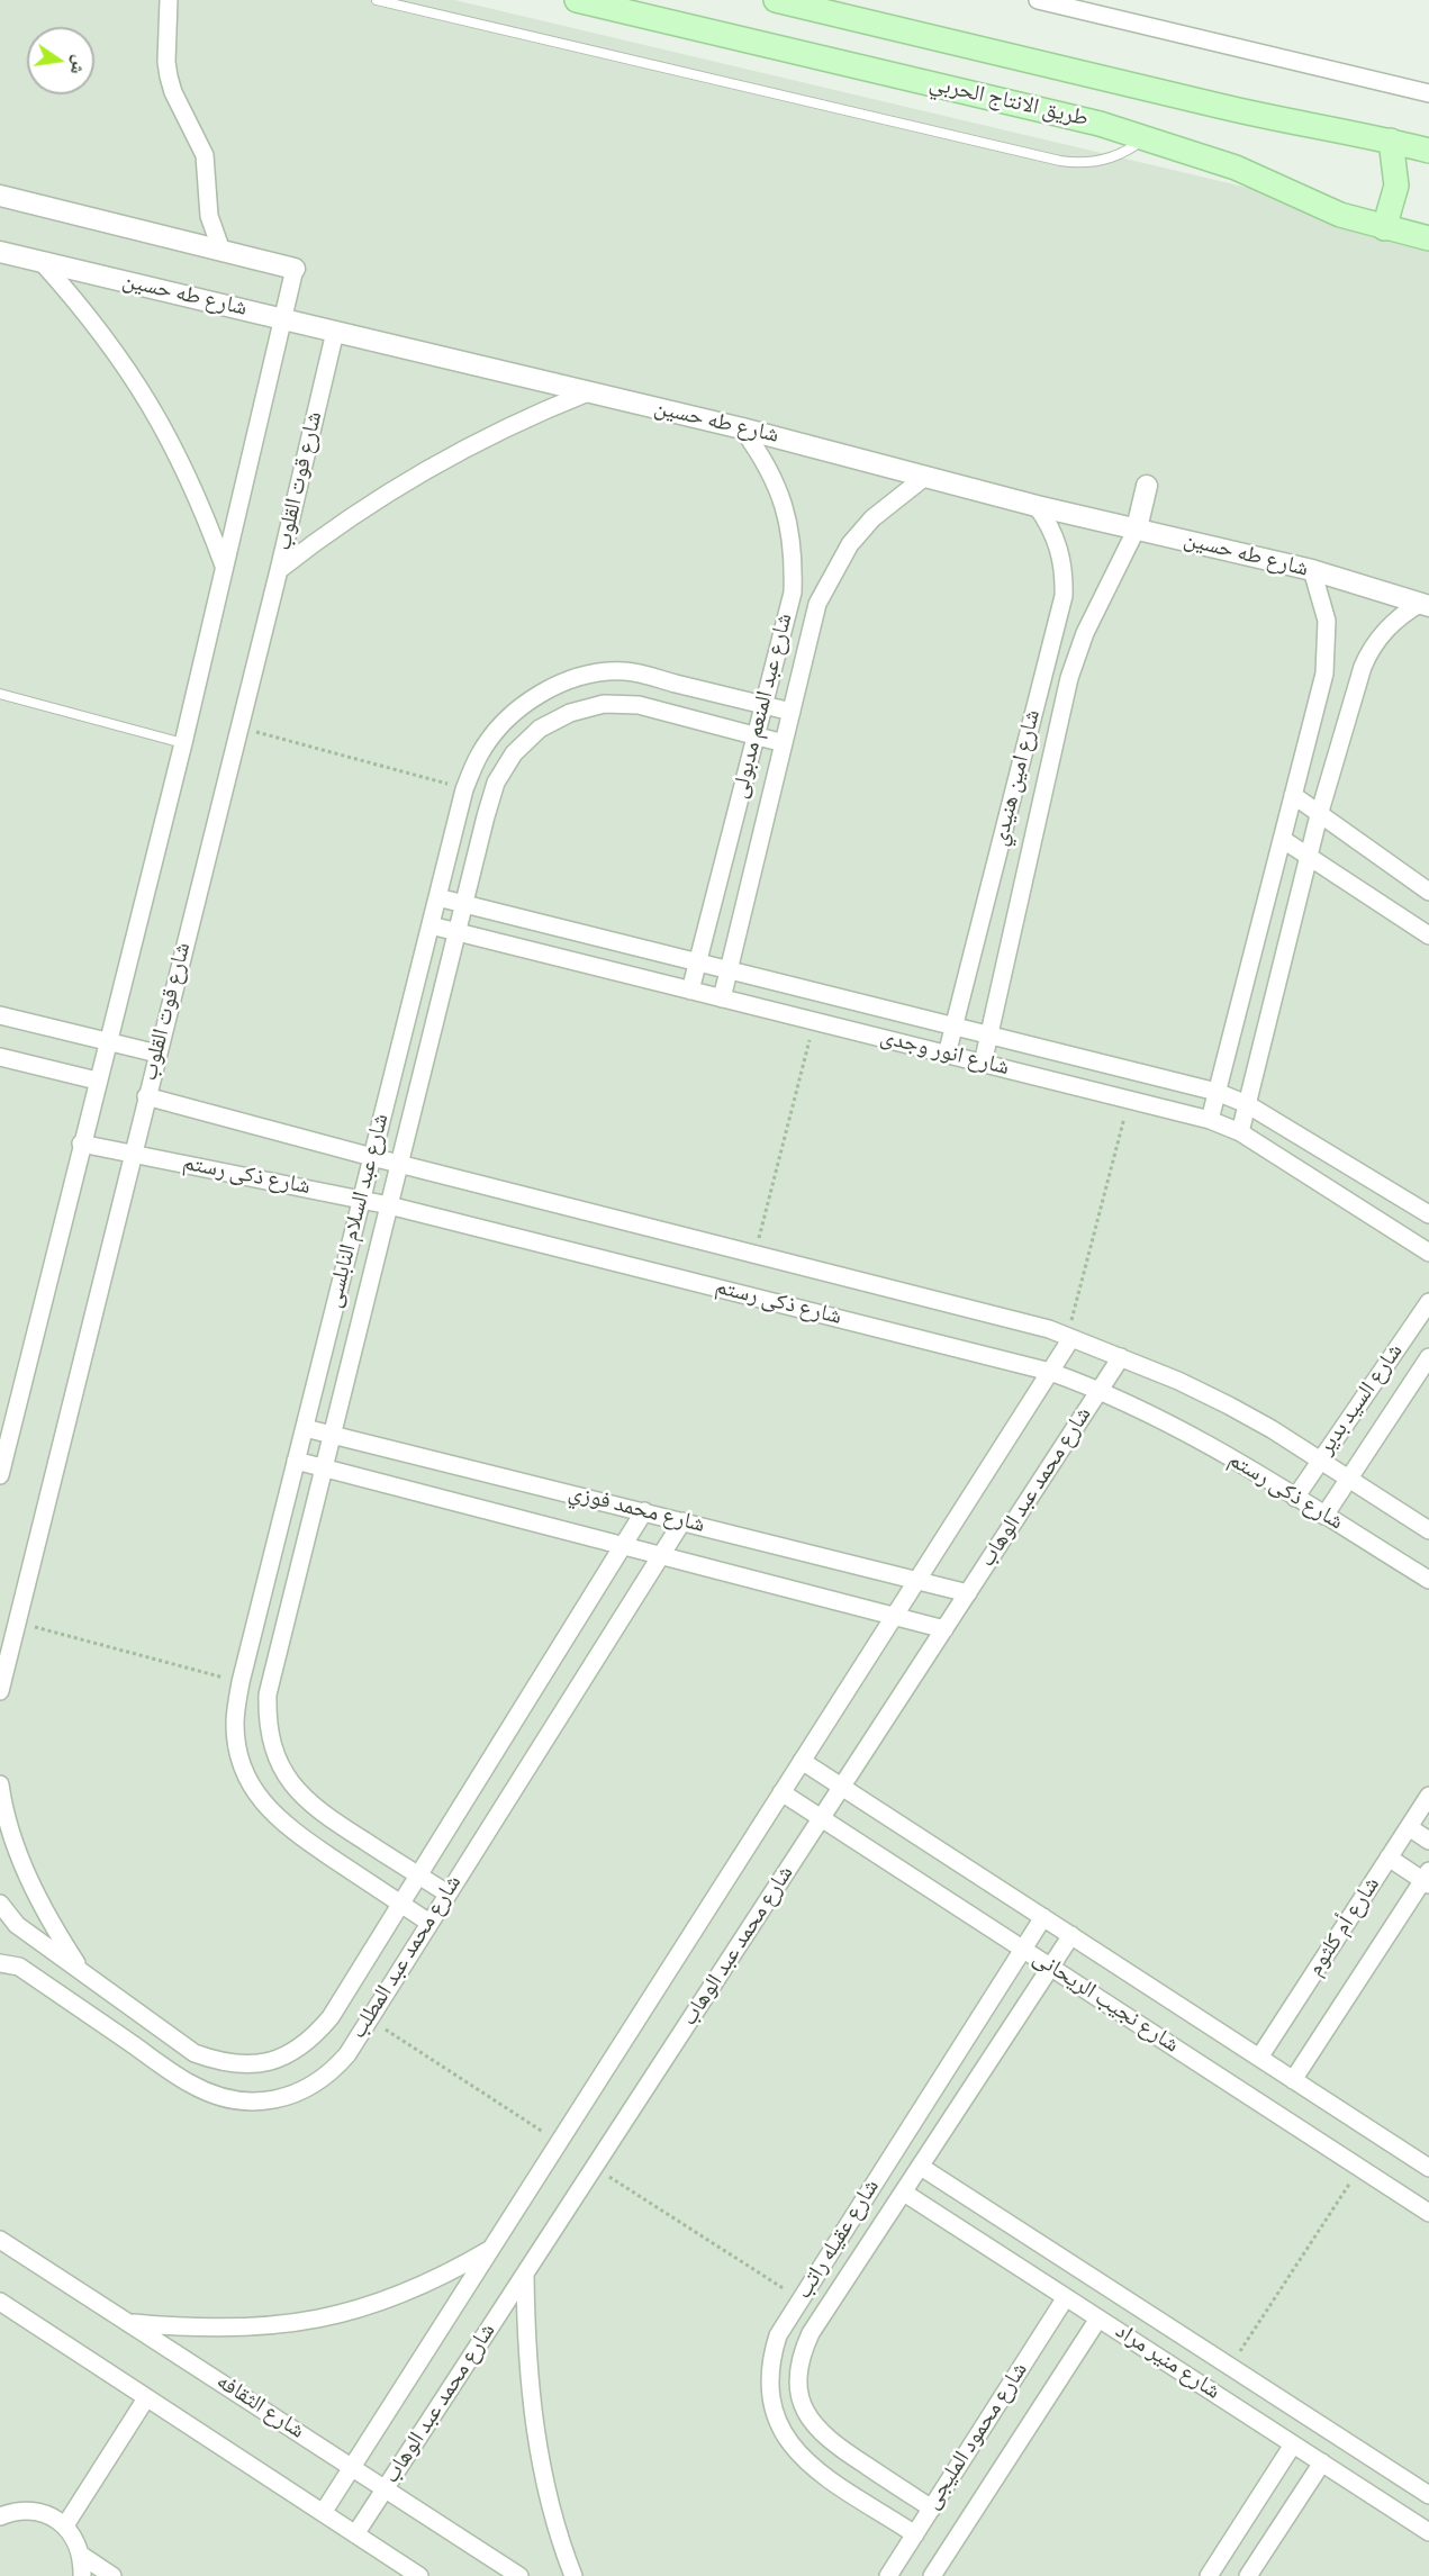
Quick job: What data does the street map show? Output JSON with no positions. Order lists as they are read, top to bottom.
{
  "streets": {
    "main road": ["طريق الانتاج الحربي"],
    "street": [
      "شارع طه حسين",
      "شارع قوت القلوب",
      "شارع عبد المنعم مدبولى",
      "شارع امين هنيدي",
      "شارع انور وجدى",
      "شارع ذكى رستم",
      "شارع عبد السلام النابلسى",
      "شارع السيد بدير",
      "شارع محمد عبد الوهاب",
      "شارع محمد فوزي",
      "شارع أم كلثوم",
      "شارع محمد عبد المطلب",
      "شارع نجيب الريحانى",
      "شارع عقيله راتب",
      "شارع منير مراد",
      "شارع الثقافه",
      "شارع محمود المليجى"
    ]
  },
  "crossings": [
    ["شارع طه حسين", "شارع قوت القلوب"],
    ["شارع طه حسين", "شارع عبد المنعم مدبولى"],
    ["شارع طه حسين", "شارع امين هنيدي"],
    ["شارع قوت القلوب", "شارع ذكى رستم"],
    ["شارع عبد المنعم مدبولى", "شارع انور وجدى"],
    ["شارع عبد المنعم مدبولى", "شارع عبد السلام النابلسى"],
    ["شارع امين هنيدي", "شارع انور وجدى"],
    ["شارع انور وجدى", "شارع عبد السلام النابلسى"],
    ["شارع ذكى رستم", "شارع عبد السلام النابلسى"],
    ["شارع ذكى رستم", "شارع السيد بدير"],
    ["شارع ذكى رستم", "شارع محمد عبد الوهاب"],
    ["شارع عبد السلام النابلسى", "شارع محمد فوزي"],
    ["شارع عبد السلام النابلسى", "شارع محمد عبد المطلب"],
    ["شارع محمد عبد الوهاب", "شارع محمد فوزي"],
    ["شارع محمد عبد الوهاب", "شارع نجيب الريحانى"],
    ["شارع محمد عبد الوهاب", "شارع الثقافه"],
    ["شارع محمد فوزي", "شارع محمد عبد المطلب"],
    ["شارع أم كلثوم", "شارع نجيب الريحانى"],
    ["شارع نجيب الريحانى", "شارع عقيله راتب"],
    ["شارع عقيله راتب", "شارع منير مراد"],
    ["شارع عقيله راتب", "شارع محمود المليجى"],
    ["شارع منير مراد", "شارع محمود المليجى"]
  ],
  "north": "right"
}
